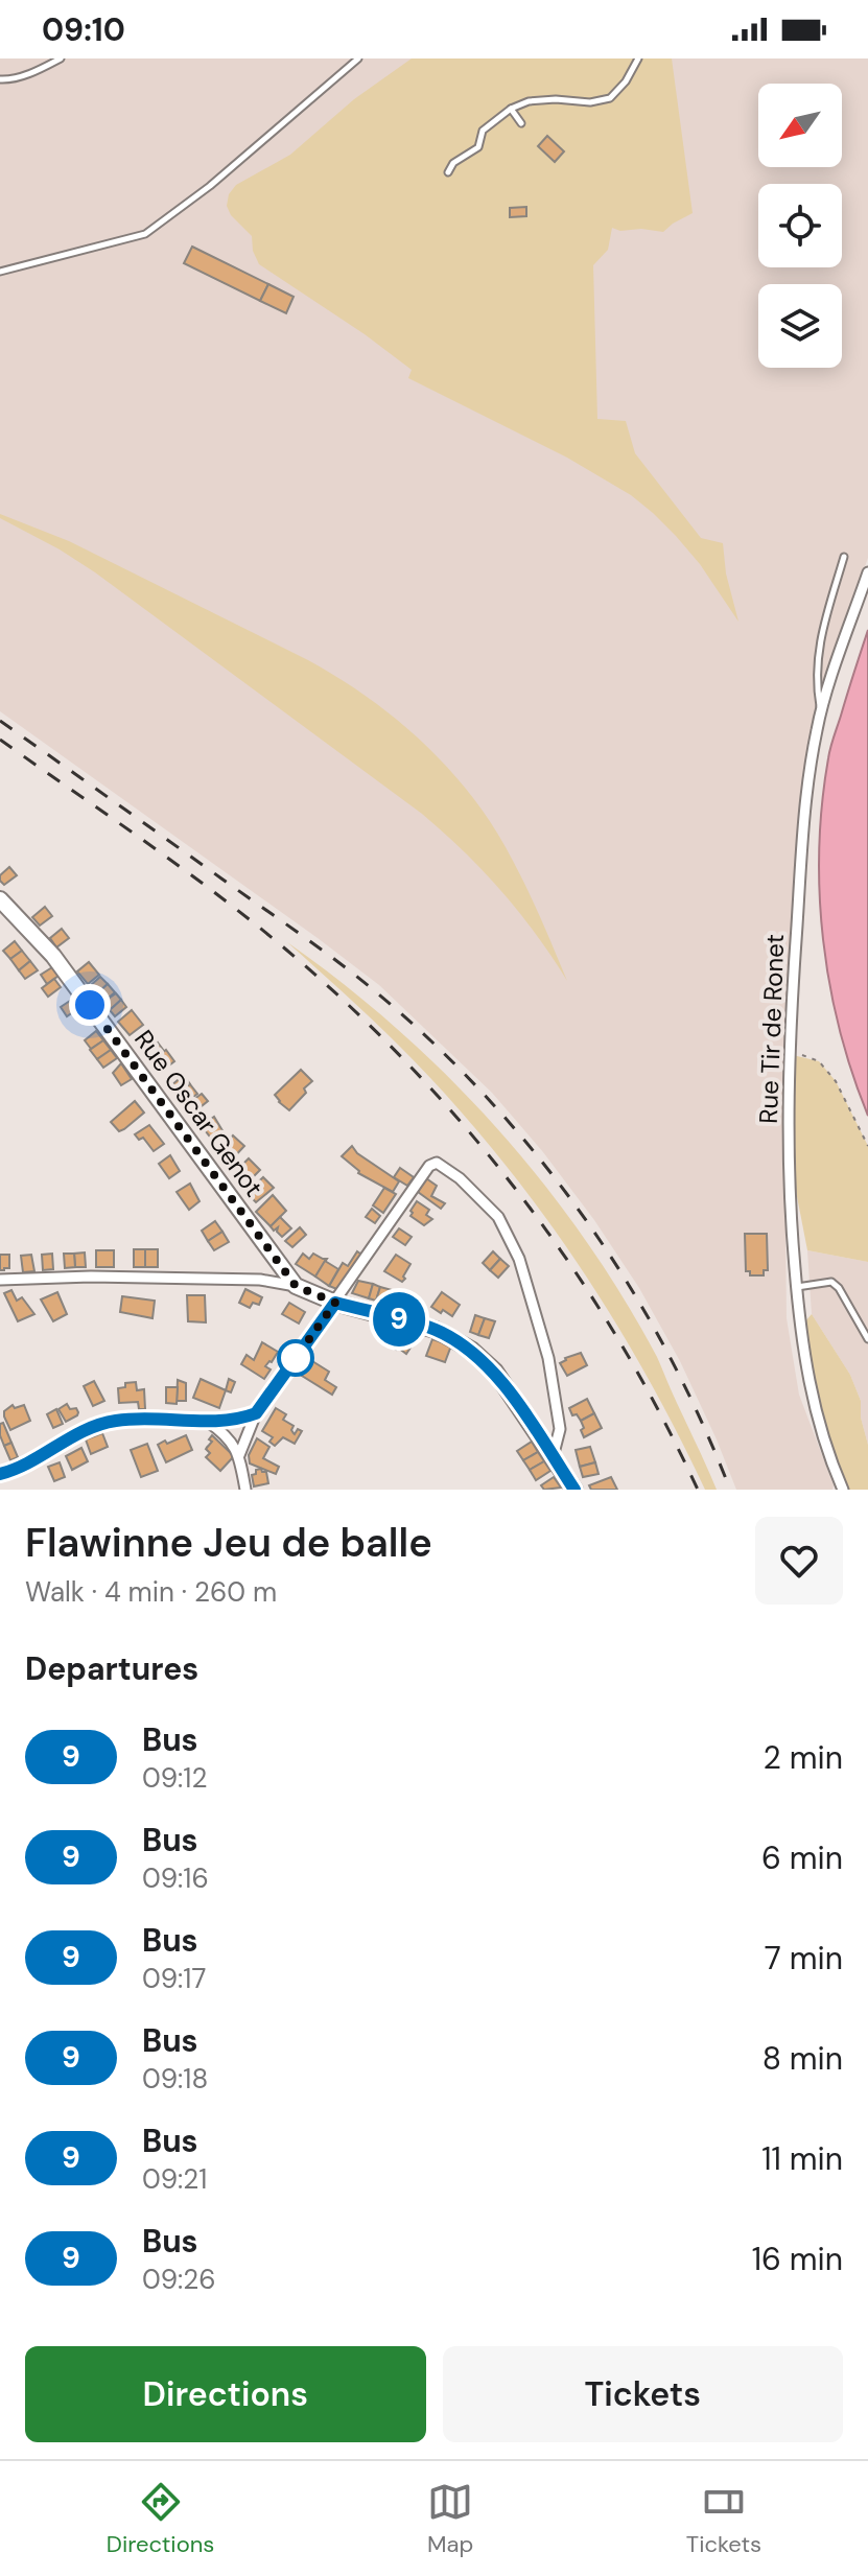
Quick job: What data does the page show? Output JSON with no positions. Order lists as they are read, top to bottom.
{
  "streets": {
    "street": ["Rue Tir de Ronet", "Rue Oscar Genot"]
  },
  "lines": ["bus line 9"],
  "north": "bottom left",
  "page": {
    "status": "09:10",
    "on_map": "9",
    "heading": [
      ["Flawinne Jeu de balle", "Walk · 4 min · 260 m"],
      "Departures"
    ],
    "list": [
      {
        "mark": "9",
        "name": "Bus",
        "note": "09:12",
        "value": "2 min"
      },
      {
        "mark": "9",
        "name": "Bus",
        "note": "09:16",
        "value": "6 min"
      },
      {
        "mark": "9",
        "name": "Bus",
        "note": "09:17",
        "value": "7 min"
      },
      {
        "mark": "9",
        "name": "Bus",
        "note": "09:18",
        "value": "8 min"
      },
      {
        "mark": "9",
        "name": "Bus",
        "note": "09:21",
        "value": "11 min"
      },
      {
        "mark": "9",
        "name": "Bus",
        "note": "09:26",
        "value": "16 min"
      }
    ],
    "buttons": ["Directions", "Tickets"],
    "tabs": ["Directions", "Map", "Tickets"]
  }
}
